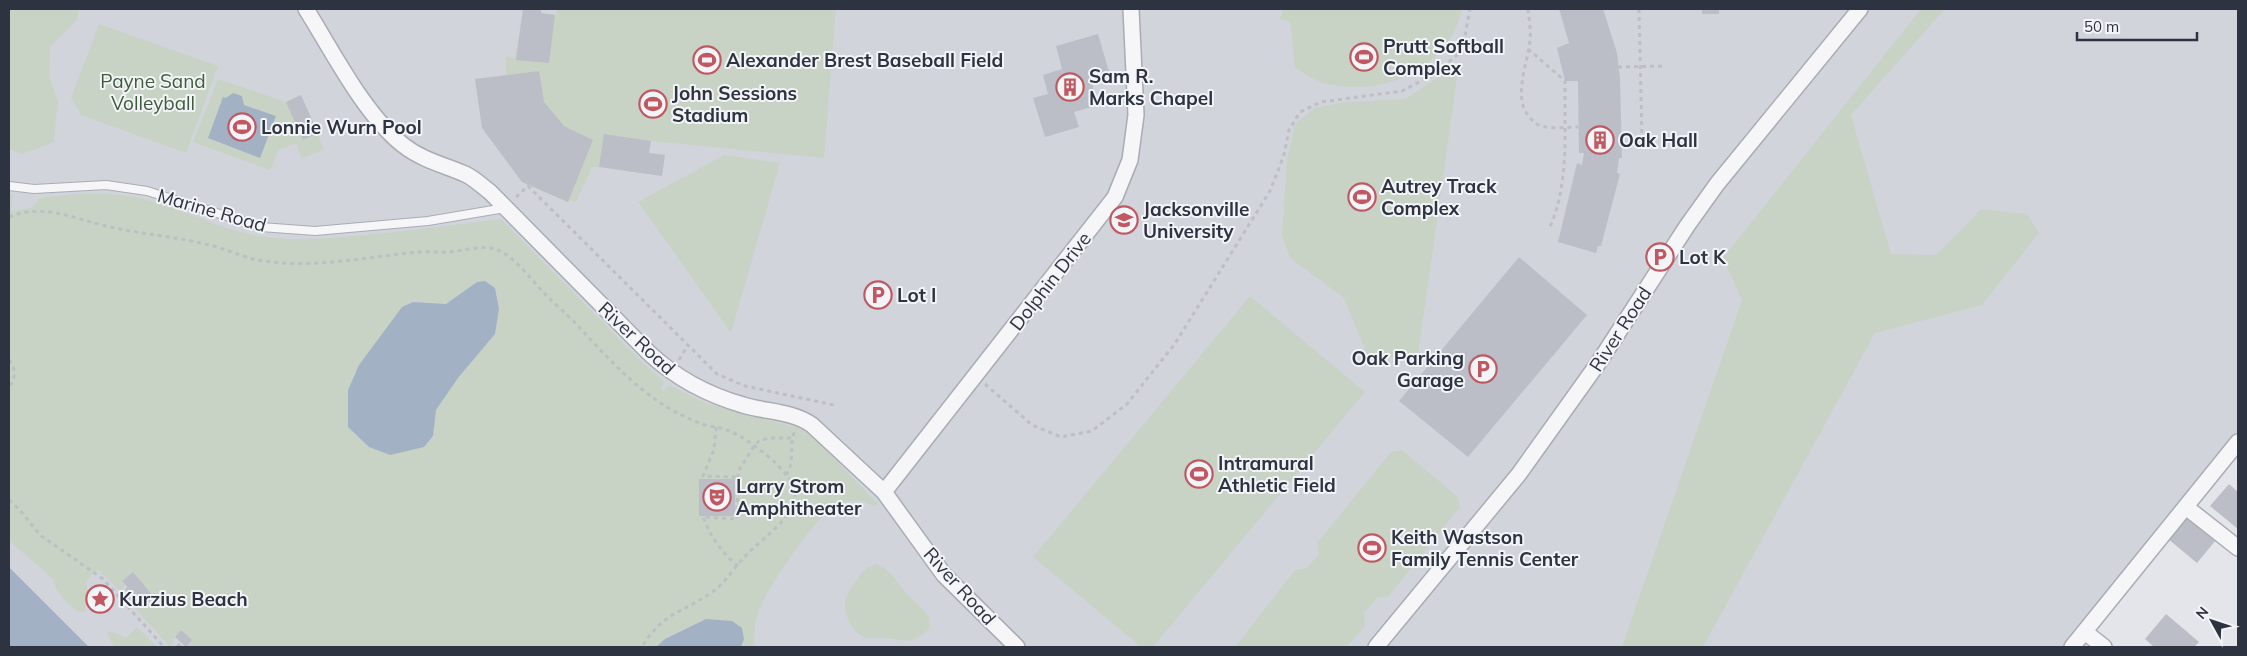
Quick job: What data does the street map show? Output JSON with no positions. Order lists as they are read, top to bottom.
{
  "streets": {
    "street": ["Dolphin Drive", "River Road"],
    "lane": ["Marine Road"]
  },
  "crossings": [
    ["Marine Road", "River Road"],
    ["Dolphin Drive", "River Road"]
  ],
  "parks": ["Payne Sand Volleyball"],
  "places": {
    "sports": [
      "Prutt Softball Complex",
      "Alexander Brest Baseball Field",
      "John Sessions Stadium",
      "Lonnie Wurn Pool",
      "Autrey Track Complex",
      "Intramural Athletic Field",
      "Keith Wastson Family Tennis Center"
    ],
    "building": ["Sam R. Marks Chapel", "Oak Hall"],
    "school or university": ["Jacksonville University"],
    "parking": ["Lot K", "Lot I", "Oak Parking Garage"],
    "theatre": ["Larry Strom Amphitheater"],
    "place": ["Kurzius Beach"]
  },
  "scale_bar": "50 m",
  "north": "top left"
}
